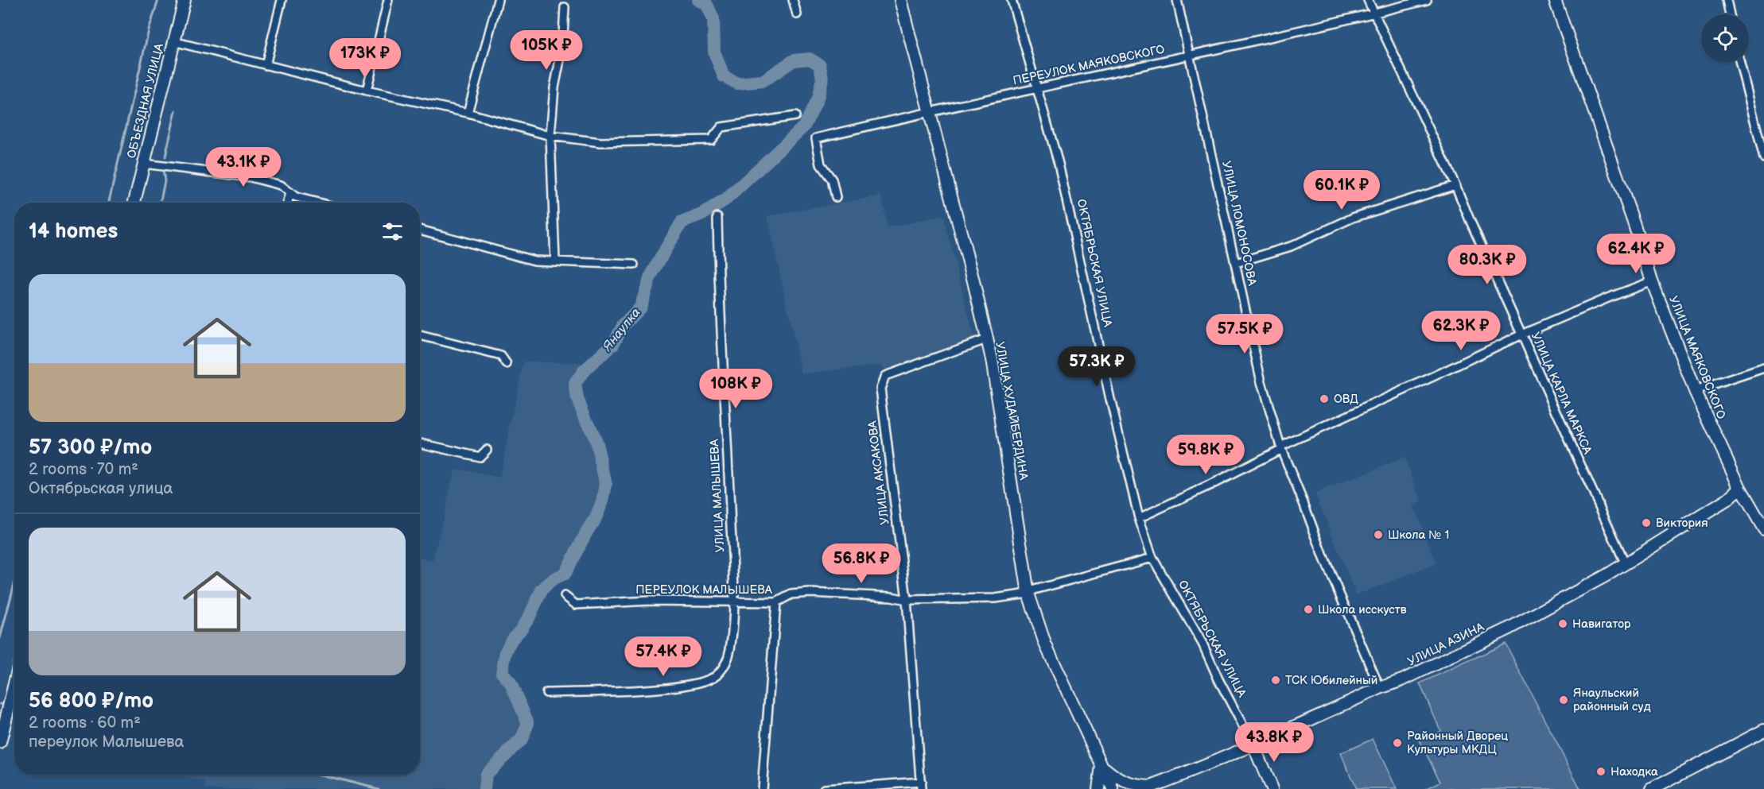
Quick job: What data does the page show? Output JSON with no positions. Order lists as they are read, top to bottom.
{
  "streets": {
    "street": [
      "ПЕРЕУЛОК МАЯКОВСКОГО",
      "ОБЪЕЗДНАЯ УЛИЦА",
      "УЛИЦА ЛОМОНОСОВА",
      "ОКТЯБРЬСКАЯ УЛИЦА",
      "УЛИЦА МАЯКОВСКОГО",
      "УЛИЦА КАРЛА МАРКСА",
      "УЛИЦА ХУДАЙБЕРДИНА",
      "УЛИЦА АКСАКОВА",
      "УЛИЦА МАЛЫШЕВА",
      "ПЕРЕУЛОК МАЛЫШЕВА",
      "УЛИЦА АЗИНА"
    ]
  },
  "crossings": [
    ["ПЕРЕУЛОК МАЯКОВСКОГО", "УЛИЦА ЛОМОНОСОВА"],
    ["ПЕРЕУЛОК МАЯКОВСКОГО", "ОКТЯБРЬСКАЯ УЛИЦА"],
    ["ПЕРЕУЛОК МАЯКОВСКОГО", "УЛИЦА КАРЛА МАРКСА"],
    ["ПЕРЕУЛОК МАЯКОВСКОГО", "УЛИЦА ХУДАЙБЕРДИНА"],
    ["УЛИЦА ЛОМОНОСОВА", "УЛИЦА АЗИНА"],
    ["ОКТЯБРЬСКАЯ УЛИЦА", "ПЕРЕУЛОК МАЛЫШЕВА"],
    ["ОКТЯБРЬСКАЯ УЛИЦА", "УЛИЦА АЗИНА"],
    ["УЛИЦА МАЯКОВСКОГО", "УЛИЦА АЗИНА"],
    ["УЛИЦА КАРЛА МАРКСА", "УЛИЦА АЗИНА"],
    ["УЛИЦА ХУДАЙБЕРДИНА", "УЛИЦА АКСАКОВА"],
    ["УЛИЦА ХУДАЙБЕРДИНА", "ПЕРЕУЛОК МАЛЫШЕВА"],
    ["УЛИЦА АКСАКОВА", "ПЕРЕУЛОК МАЛЫШЕВА"],
    ["УЛИЦА МАЛЫШЕВА", "ПЕРЕУЛОК МАЛЫШЕВА"]
  ],
  "water": ["Янаулка"],
  "places": [
    "ОВД",
    "Виктория",
    "Школа № 1",
    "Школа исскуств",
    "Навигатор",
    "ТСК Юбилейный",
    "Янаульский районный суд",
    "Районный Дворец Культуры МКДЦ",
    "Находка"
  ],
  "page": {
    "price": [
      "105K ₽",
      "173K ₽",
      "43.1K ₽",
      "60.1K ₽",
      "62.4K ₽",
      "80.3K ₽",
      "62.3K ₽",
      "57.5K ₽",
      "57.3K ₽",
      "108K ₽",
      "59.8K ₽",
      "56.8K ₽",
      "57.4K ₽",
      "43.8K ₽"
    ],
    "heading": "14 homes",
    "list": [
      {
        "name": "57 300 ₽/mo",
        "note": "2 rooms · 70 m² · Октябрьская улица"
      },
      {
        "name": "56 800 ₽/mo",
        "note": "2 rooms · 60 m² · переулок Малышева"
      }
    ]
  }
}
